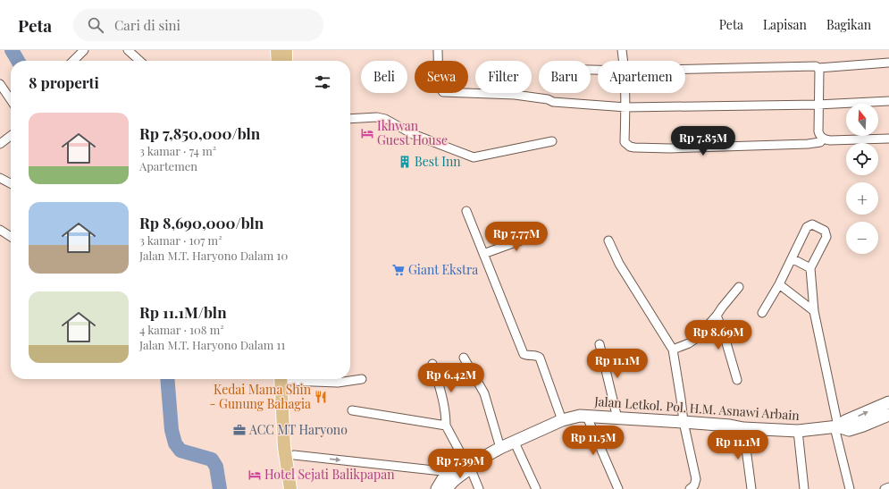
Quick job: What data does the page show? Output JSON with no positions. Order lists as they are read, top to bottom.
{
  "streets": {
    "street": ["Jalan Letkol. Pol. H.M. Asnawi Arbain"]
  },
  "places": {
    "hotel": ["Ikhwan Guest House", "Hotel Sejati Balikpapan"],
    "building": ["Best Inn"],
    "supermarket": ["Giant Ekstra"],
    "restaurant": ["Kedai Mama Shin - Gunung Bahagia"],
    "office": ["ACC MT Haryono"]
  },
  "north": "top",
  "page": {
    "header": "Peta",
    "search": "Cari di sini",
    "nav": ["Peta", "Lapisan", "Bagikan"],
    "chip": [
      "Beli",
      "Sewa",
      "Filter",
      "Baru",
      "Apartemen"
    ],
    "heading": "8 properti",
    "map_buttons": ["+", "−"],
    "list": [
      {
        "name": "Rp 7,850,000/bln",
        "note": "3 kamar · 74 m² · Apartemen"
      },
      {
        "name": "Rp 8,690,000/bln",
        "note": "3 kamar · 107 m² · Jalan M.T. Haryono Dalam 10"
      },
      {
        "name": "Rp 11.1M/bln",
        "note": "4 kamar · 108 m² · Jalan M.T. Haryono Dalam 11"
      }
    ],
    "price": [
      "Rp 7.85M",
      "Rp 7.77M",
      "Rp 8.69M",
      "Rp 11.1M",
      "Rp 6.42M",
      "Rp 11.5M",
      "Rp 11.1M",
      "Rp 7.39M"
    ]
  }
}
